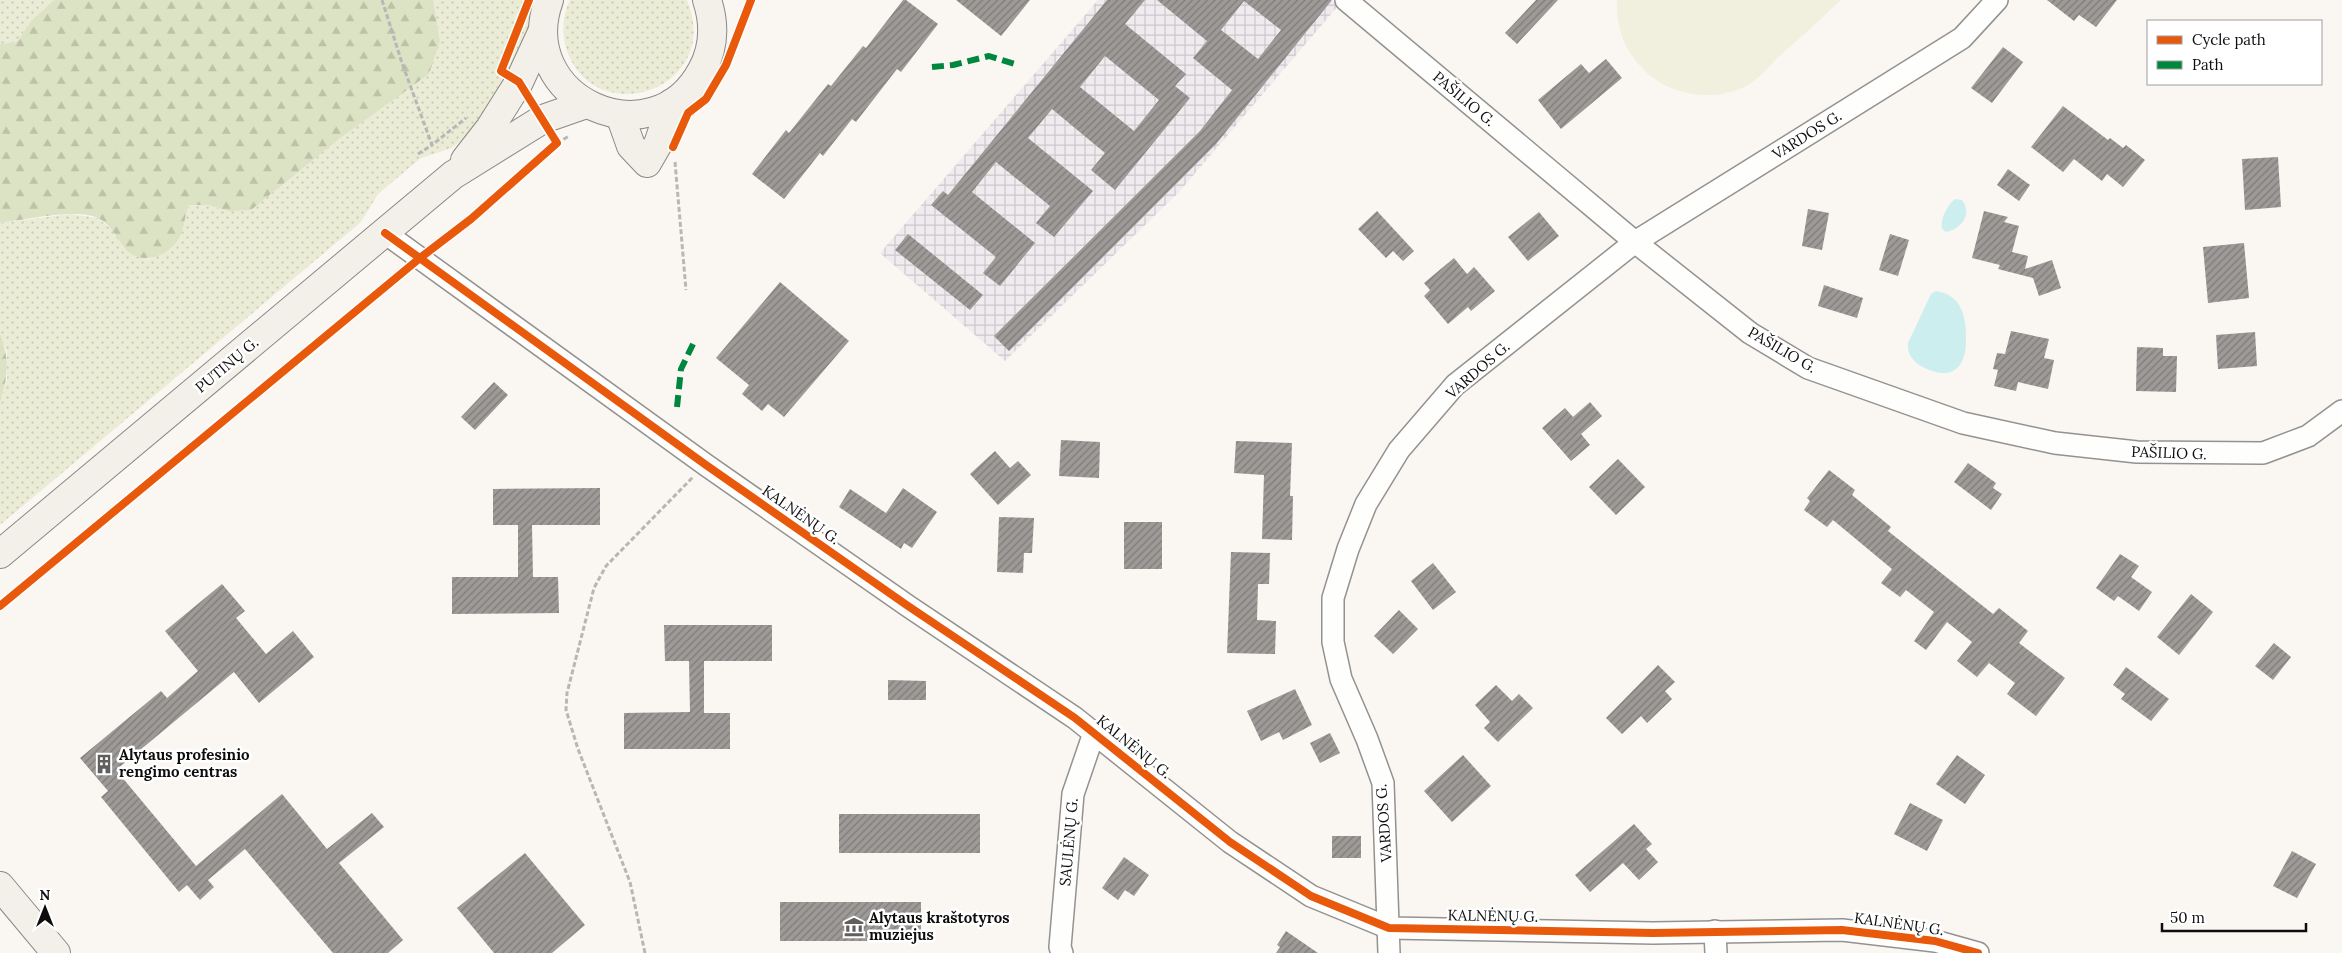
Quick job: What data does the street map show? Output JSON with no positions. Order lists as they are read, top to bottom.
{
  "streets": {
    "main road": ["PUTINŲ G."],
    "street": [
      "PAŠILIO G.",
      "VARDOS G.",
      "KALNĖNŲ G.",
      "SAULĖNŲ G."
    ]
  },
  "crossings": [
    ["PAŠILIO G.", "VARDOS G."],
    ["VARDOS G.", "KALNĖNŲ G."],
    ["PUTINŲ G.", "KALNĖNŲ G."],
    ["KALNĖNŲ G.", "SAULĖNŲ G."]
  ],
  "places": {
    "building": ["Alytaus profesinio rengimo centras"],
    "museum": ["Alytaus kraštotyros muziejus"]
  },
  "legend": ["Cycle path", "Path"],
  "scale_bar": "50 m",
  "north": "top"
}
